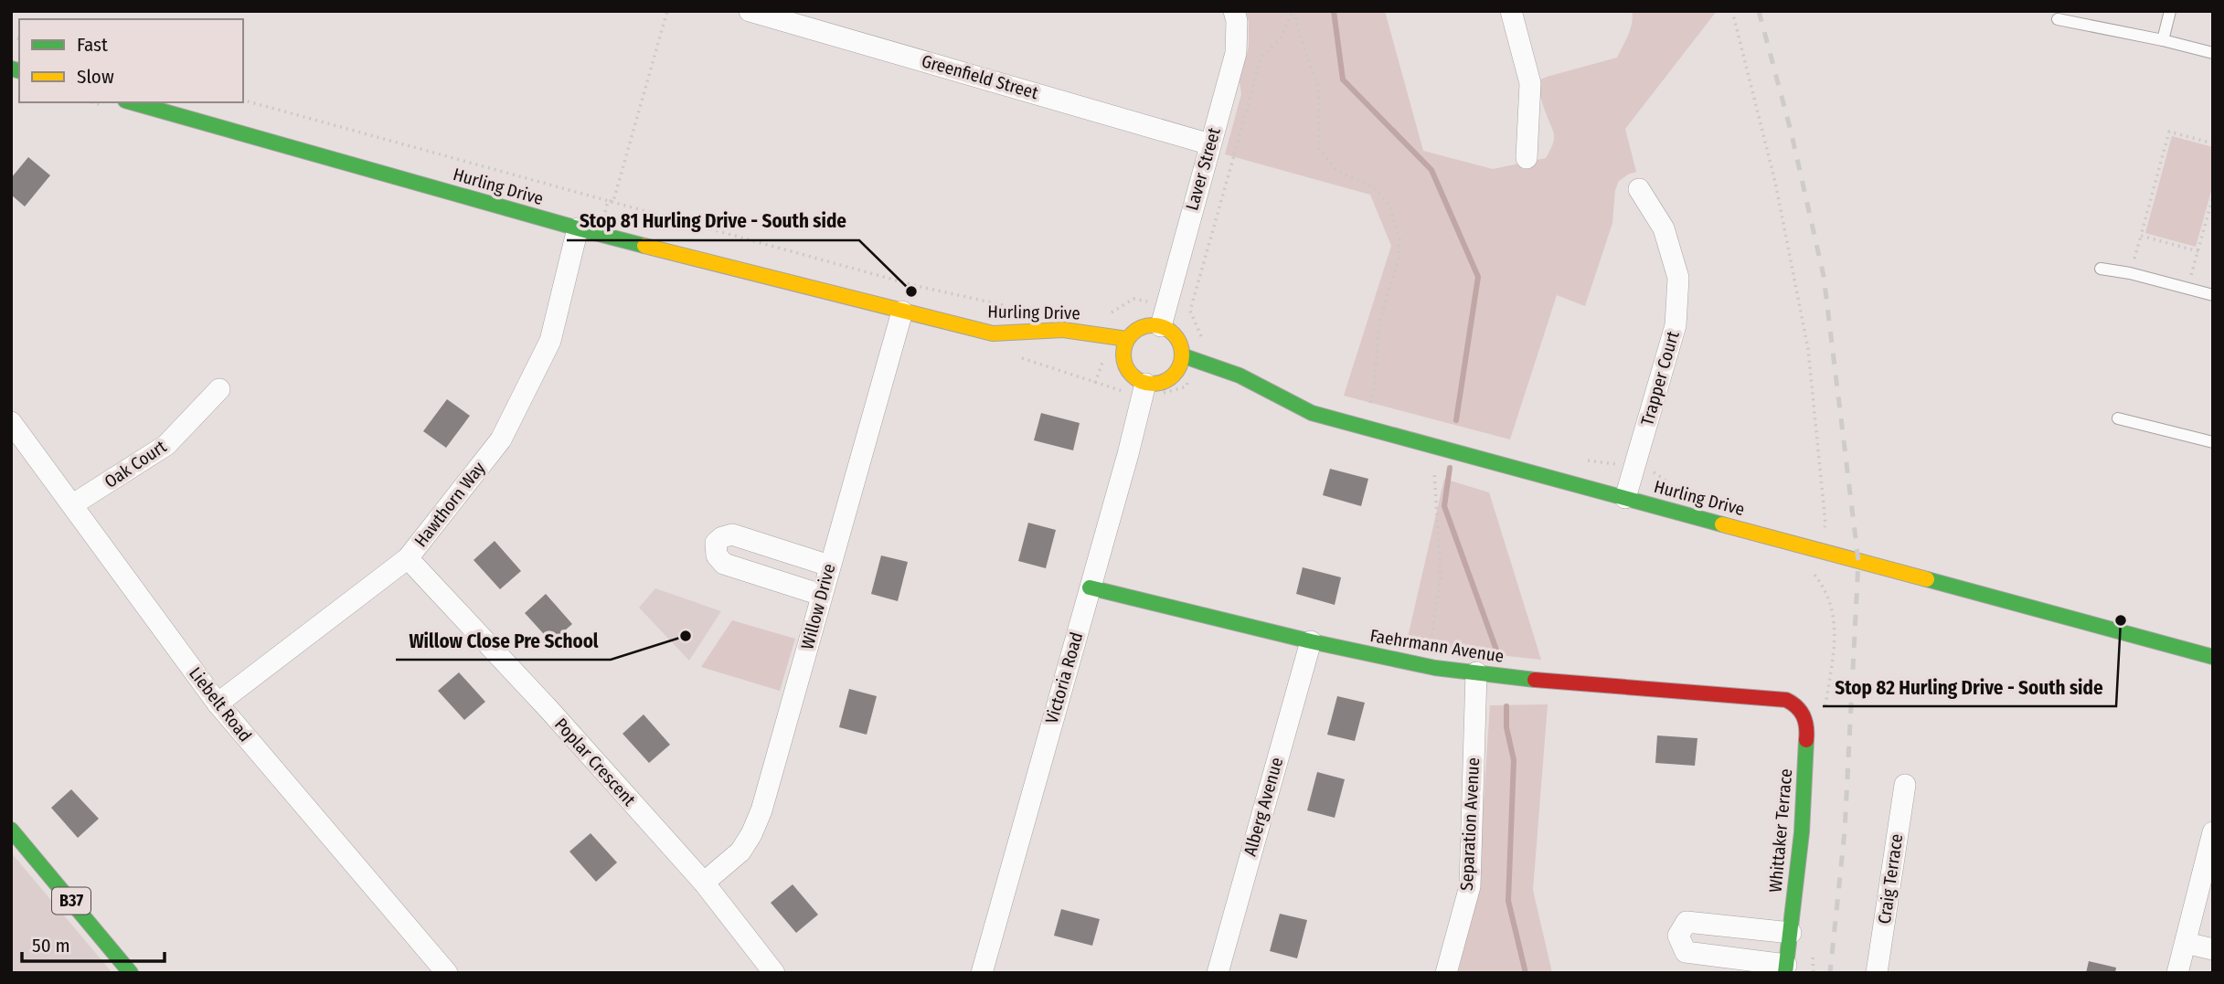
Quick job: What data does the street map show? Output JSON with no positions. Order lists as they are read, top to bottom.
{
  "streets": {
    "street": [
      "Greenfield Street",
      "Laver Street",
      "Hurling Drive",
      "Trapper Court",
      "Oak Court",
      "Hawthorn Way",
      "Willow Drive",
      "Faehrmann Avenue",
      "Victoria Road",
      "Liebelt Road",
      "Poplar Crescent",
      "Alberg Avenue",
      "Separation Avenue",
      "Whittaker Terrace",
      "Craig Terrace",
      "B37"
    ]
  },
  "crossings": [
    ["Greenfield Street", "Laver Street"],
    ["Laver Street", "Hurling Drive"],
    ["Laver Street", "Victoria Road"],
    ["Hurling Drive", "Trapper Court"],
    ["Hurling Drive", "Hawthorn Way"],
    ["Hurling Drive", "Willow Drive"],
    ["Hurling Drive", "Victoria Road"],
    ["Oak Court", "Liebelt Road"],
    ["Hawthorn Way", "Liebelt Road"],
    ["Hawthorn Way", "Poplar Crescent"],
    ["Willow Drive", "Poplar Crescent"],
    ["Faehrmann Avenue", "Victoria Road"],
    ["Faehrmann Avenue", "Alberg Avenue"],
    ["Faehrmann Avenue", "Separation Avenue"],
    ["Faehrmann Avenue", "Whittaker Terrace"]
  ],
  "places": ["Stop 81 Hurling Drive - South side", "Stop 82 Hurling Drive - South side", "Willow Close Pre School"],
  "legend": ["Fast", "Slow"],
  "scale_bar": "50 m"
}
